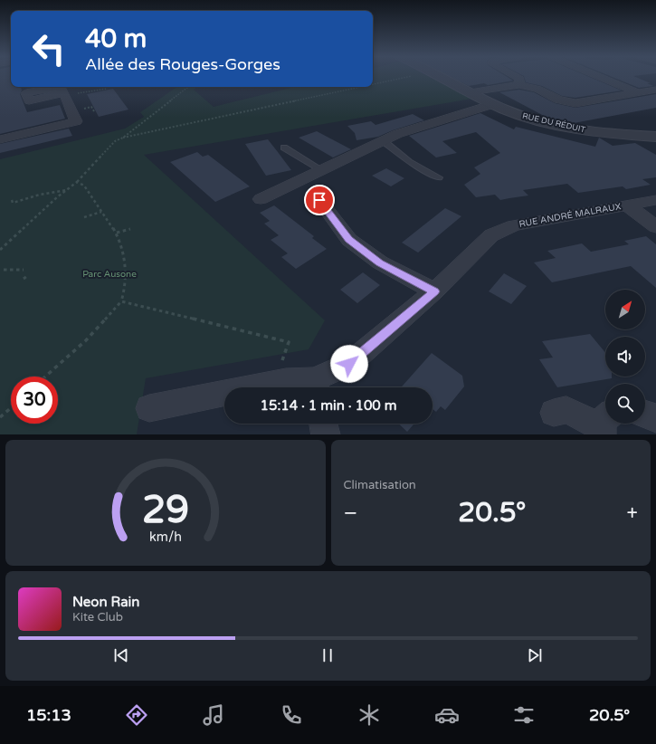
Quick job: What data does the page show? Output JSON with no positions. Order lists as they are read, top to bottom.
{
  "streets": {
    "street": ["RUE DU RÉDUIT", "RUE ANDRÉ MALRAUX"]
  },
  "parks": ["Parc Ausone"],
  "north": "top right",
  "page": {
    "turn": ["40 m", "Allée des Rouges-Gorges"],
    "limit": "30",
    "trip": "15:14 · 1 min · 100 m",
    "tile": "Climatisation",
    "heat": ["−", "20.5°", "+"],
    "song": ["Neon Rain", "Kite Club"],
    "tabs": ["15:13", "20.5°"],
    "gauge": ["29", "km/h"]
  }
}
